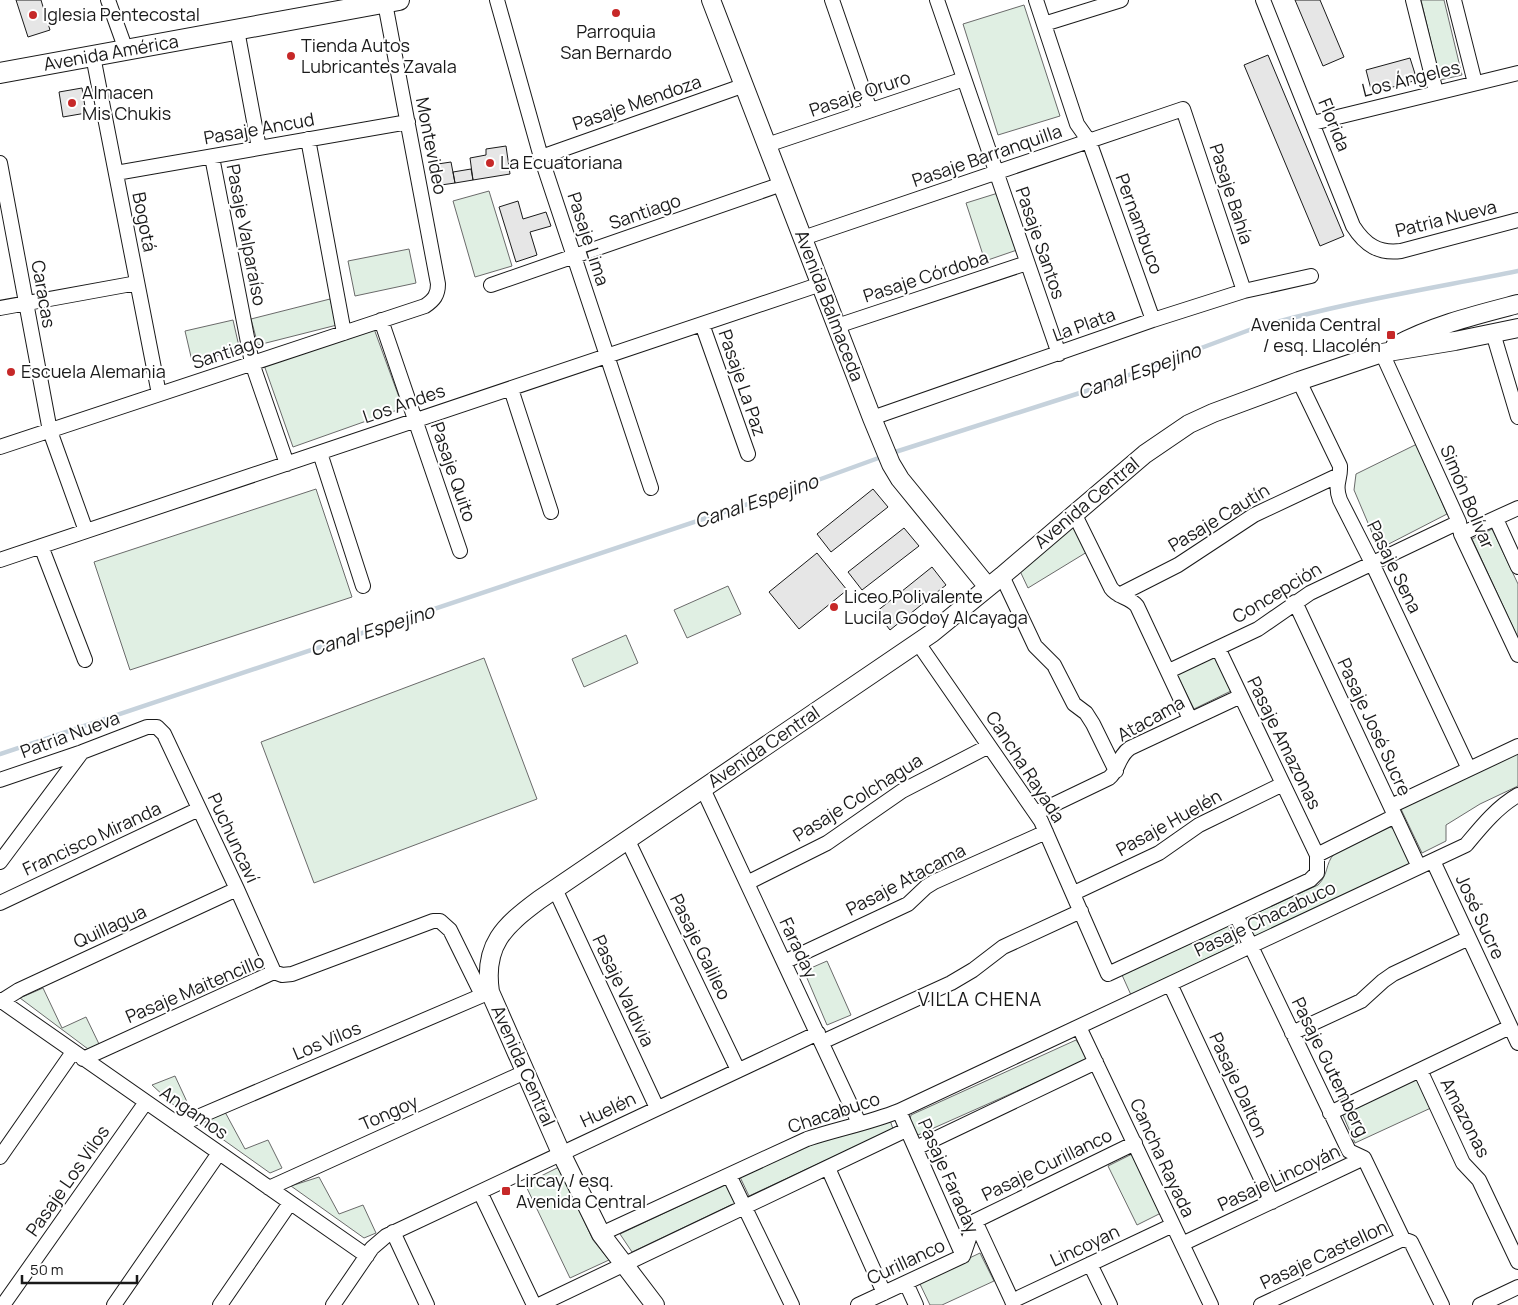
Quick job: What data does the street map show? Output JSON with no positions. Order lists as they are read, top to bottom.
{
  "streets": {
    "main road": ["Avenida América"],
    "street": [
      "Los Ángeles",
      "Pasaje Oruro",
      "Pasaje Mendoza",
      "Florida",
      "Pasaje Ancud",
      "Montevideo",
      "Pasaje Barranquilla",
      "Pasaje Bahía",
      "Santiago",
      "Patria Nueva",
      "Bogotá",
      "Pernambuco",
      "Pasaje Valparaíso",
      "Pasaje Lima",
      "Pasaje Santos",
      "Pasaje Córdoba",
      "Caracas",
      "Avenida Balmaceda",
      "La Plata",
      "Pasaje La Paz",
      "Los Andes",
      "Pasaje Quito",
      "Simón Bolívar",
      "Avenida Central",
      "Pasaje Cautín",
      "Pasaje Sena",
      "Concepción",
      "Atacama",
      "Pasaje José Sucre",
      "Pasaje Amazonas",
      "Cancha Rayada",
      "Pasaje Colchagua",
      "Pasaje Huelén",
      "Puchuncaví",
      "Francisco Miranda",
      "Pasaje Atacama",
      "José Sucre",
      "Pasaje Chacabuco",
      "Quillagua",
      "Pasaje Galileo",
      "Faraday",
      "Pasaje Maitencillo",
      "Pasaje Valdivia",
      "Los Vilos",
      "Pasaje Gutemberg",
      "Pasaje Dalton",
      "Huelén",
      "Angamos",
      "Tongoy",
      "Chacabuco",
      "Amazonas",
      "Pasaje Curillanco",
      "Pasaje Faraday",
      "Pasaje Lincoyán",
      "Pasaje Los Vilos",
      "Lincoyan",
      "Pasaje Castellon",
      "Curillanco"
    ]
  },
  "crossings": [
    ["Avenida América", "Montevideo"],
    ["Avenida América", "Bogotá"],
    ["Los Ángeles", "Florida"],
    ["Pasaje Oruro", "Pasaje Santos"],
    ["Pasaje Oruro", "Avenida Balmaceda"],
    ["Pasaje Mendoza", "Pasaje Lima"],
    ["Pasaje Mendoza", "Avenida Balmaceda"],
    ["Florida", "Patria Nueva"],
    ["Pasaje Ancud", "Montevideo"],
    ["Pasaje Ancud", "Bogotá"],
    ["Pasaje Ancud", "Pasaje Valparaíso"],
    ["Montevideo", "Santiago"],
    ["Pasaje Barranquilla", "Pasaje Bahía"],
    ["Pasaje Barranquilla", "Pernambuco"],
    ["Pasaje Barranquilla", "Pasaje Santos"],
    ["Pasaje Barranquilla", "Avenida Balmaceda"],
    ["Pasaje Bahía", "La Plata"],
    ["Santiago", "Bogotá"],
    ["Santiago", "Pasaje Valparaíso"],
    ["Santiago", "Pasaje Lima"],
    ["Santiago", "Caracas"],
    ["Santiago", "Avenida Balmaceda"],
    ["Santiago", "Pasaje Quito"],
    ["Patria Nueva", "Puchuncaví"],
    ["Patria Nueva", "Francisco Miranda"],
    ["Pernambuco", "La Plata"],
    ["Pasaje Valparaíso", "Los Andes"],
    ["Pasaje Lima", "Los Andes"],
    ["Pasaje Santos", "Pasaje Córdoba"],
    ["Pasaje Santos", "La Plata"],
    ["Pasaje Córdoba", "Avenida Balmaceda"],
    ["Caracas", "Los Andes"],
    ["Avenida Balmaceda", "La Plata"],
    ["Avenida Balmaceda", "Los Andes"],
    ["Avenida Balmaceda", "Avenida Central"],
    ["Pasaje La Paz", "Los Andes"],
    ["Los Andes", "Pasaje Quito"],
    ["Simón Bolívar", "Avenida Central"],
    ["Simón Bolívar", "Concepción"],
    ["Avenida Central", "Pasaje Sena"],
    ["Avenida Central", "Cancha Rayada"],
    ["Avenida Central", "Pasaje Galileo"],
    ["Avenida Central", "Faraday"],
    ["Avenida Central", "Pasaje Maitencillo"],
    ["Avenida Central", "Pasaje Valdivia"],
    ["Avenida Central", "Los Vilos"],
    ["Avenida Central", "Huelén"],
    ["Avenida Central", "Tongoy"],
    ["Avenida Central", "Chacabuco"],
    ["Pasaje Cautín", "Pasaje Sena"],
    ["Pasaje Sena", "Concepción"],
    ["Pasaje Sena", "Pasaje Chacabuco"],
    ["Concepción", "Pasaje José Sucre"],
    ["Concepción", "Pasaje Amazonas"],
    ["Atacama", "Pasaje Amazonas"],
    ["Atacama", "Cancha Rayada"],
    ["Pasaje José Sucre", "Pasaje Chacabuco"],
    ["Pasaje Amazonas", "Pasaje Huelén"],
    ["Pasaje Amazonas", "Pasaje Chacabuco"],
    ["Cancha Rayada", "Pasaje Colchagua"],
    ["Cancha Rayada", "Pasaje Huelén"],
    ["Cancha Rayada", "Pasaje Atacama"],
    ["Cancha Rayada", "Pasaje Chacabuco"],
    ["Cancha Rayada", "Chacabuco"],
    ["Cancha Rayada", "Pasaje Curillanco"],
    ["Cancha Rayada", "Pasaje Lincoyán"],
    ["Cancha Rayada", "Lincoyan"],
    ["Pasaje Colchagua", "Faraday"],
    ["Puchuncaví", "Francisco Miranda"],
    ["Puchuncaví", "Quillagua"],
    ["Puchuncaví", "Pasaje Maitencillo"],
    ["Pasaje Atacama", "Faraday"],
    ["José Sucre", "Pasaje Chacabuco"],
    ["Pasaje Chacabuco", "Pasaje Gutemberg"],
    ["Pasaje Chacabuco", "Pasaje Dalton"],
    ["Pasaje Chacabuco", "Chacabuco"],
    ["Quillagua", "Angamos"],
    ["Pasaje Galileo", "Huelén"],
    ["Faraday", "Huelén"],
    ["Faraday", "Chacabuco"],
    ["Pasaje Maitencillo", "Los Vilos"],
    ["Pasaje Maitencillo", "Angamos"],
    ["Pasaje Valdivia", "Huelén"],
    ["Los Vilos", "Angamos"],
    ["Pasaje Gutemberg", "Pasaje Lincoyán"],
    ["Pasaje Gutemberg", "Pasaje Castellon"],
    ["Pasaje Dalton", "Pasaje Lincoyán"],
    ["Huelén", "Angamos"],
    ["Angamos", "Tongoy"],
    ["Angamos", "Pasaje Los Vilos"],
    ["Chacabuco", "Pasaje Faraday"],
    ["Pasaje Curillanco", "Curillanco"],
    ["Pasaje Faraday", "Curillanco"]
  ],
  "districts": ["VILLA CHENA"],
  "water": ["Canal Espejino"],
  "places": {
    "other": [
      "Parroquia San Bernardo",
      "Iglesia Pentecostal",
      "Tienda Autos Lubricantes Zavala",
      "Almacen Mis Chukis",
      "La Ecuatoriana",
      "Escuela Alemania",
      "Liceo Polivalente Lucila Godoy Alcayaga"
    ],
    "transit": ["Avenida Central / esq. Llacolén", "Lircay / esq. Avenida Central"]
  },
  "scale_bar": "50 m"
}
